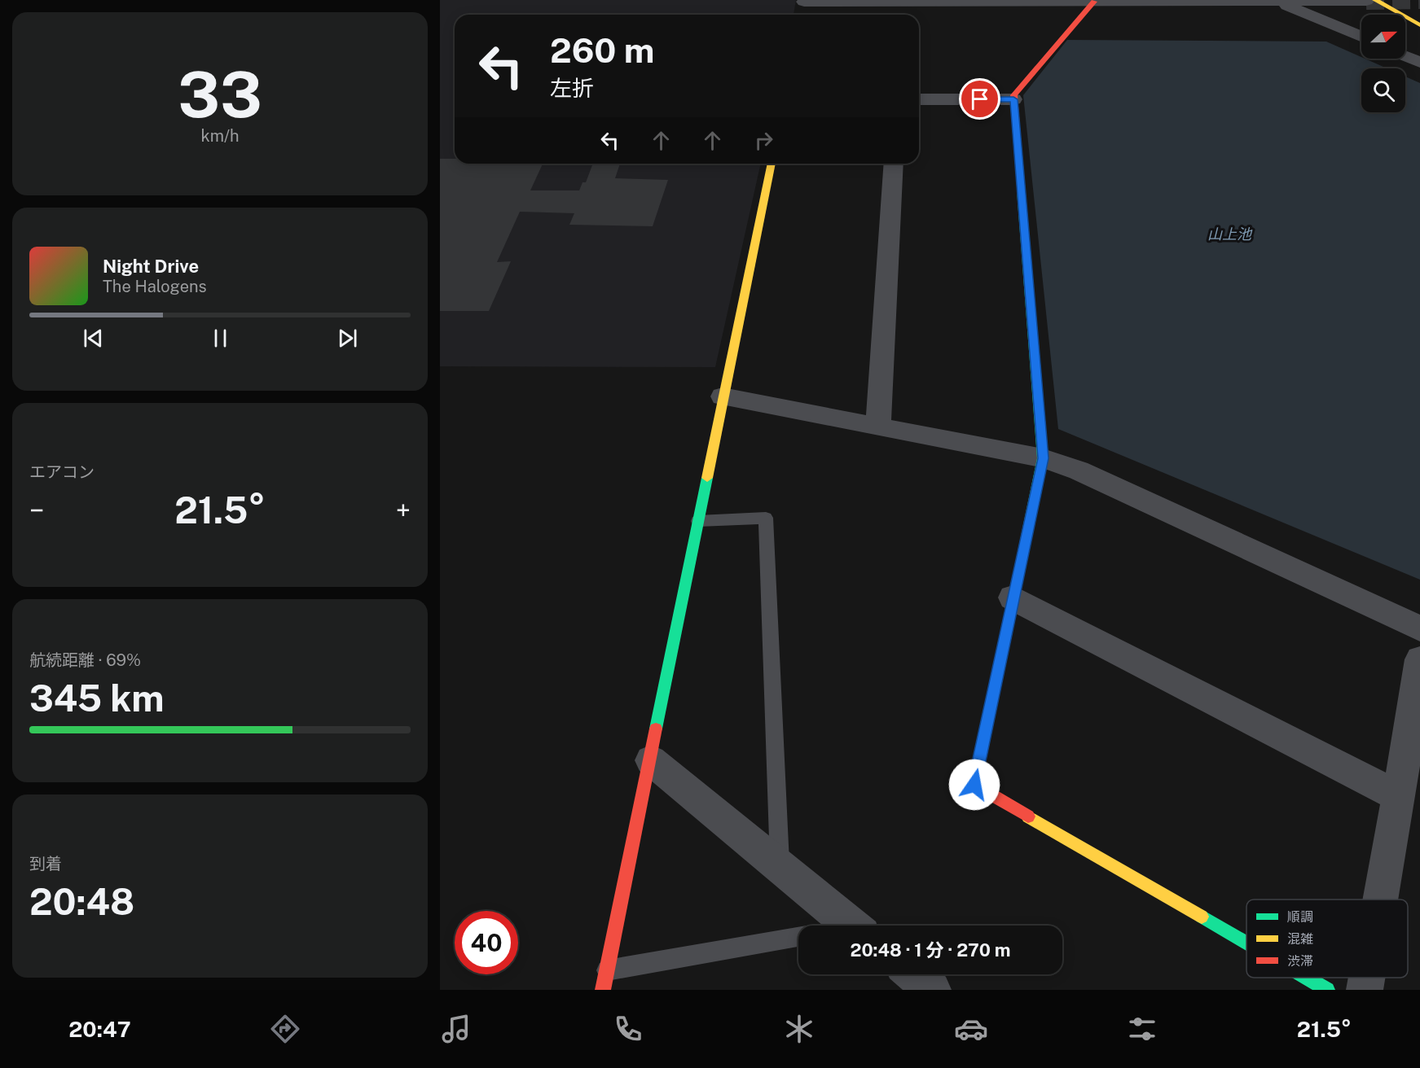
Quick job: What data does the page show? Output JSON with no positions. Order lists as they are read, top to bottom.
{
  "water": ["山上池"],
  "legend": ["順調", "混雑", "渋滞"],
  "north": "right",
  "page": {
    "tile": [
      ["33", "km/h"],
      "エアコン",
      ["航続距離 · 69%", "345 km"],
      ["到着", "20:48"]
    ],
    "turn": ["260 m", "左折"],
    "song": ["Night Drive", "The Halogens"],
    "heat": ["−", "21.5°", "+"],
    "limit": "40",
    "trip": "20:48 · 1 分 · 270 m",
    "tabs": ["20:47", "21.5°"]
  }
}
